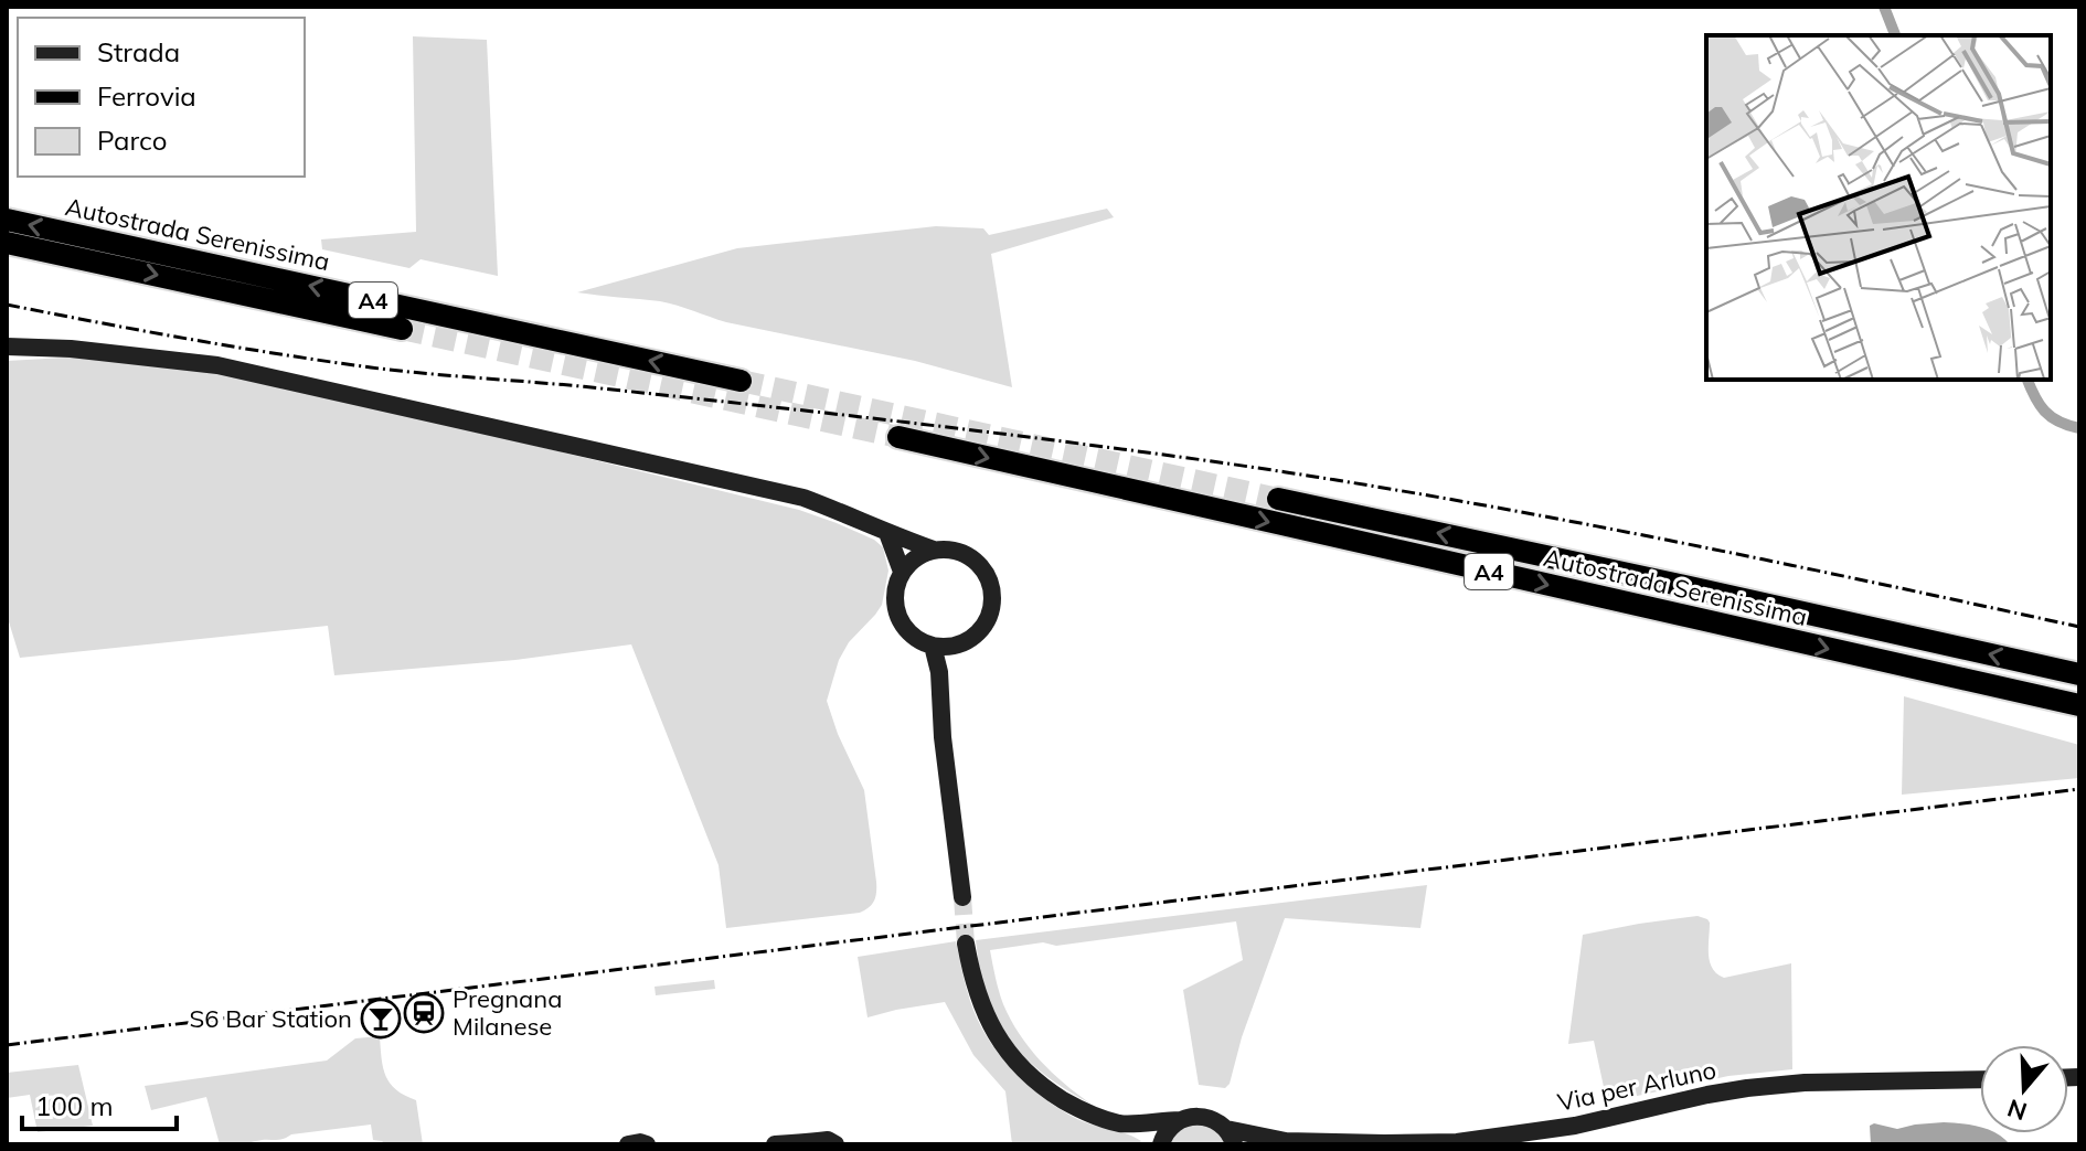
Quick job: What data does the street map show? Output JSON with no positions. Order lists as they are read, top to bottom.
{
  "streets": {
    "highway": ["Autostrada Serenissima", "A4"],
    "street": ["Via per Arluno"]
  },
  "places": {
    "station": ["Pregnana Milanese"],
    "bar": ["S6 Bar Station"]
  },
  "legend": ["Strada", "Ferrovia", "Parco"],
  "scale_bar": "100 m",
  "north": "bottom"
}
